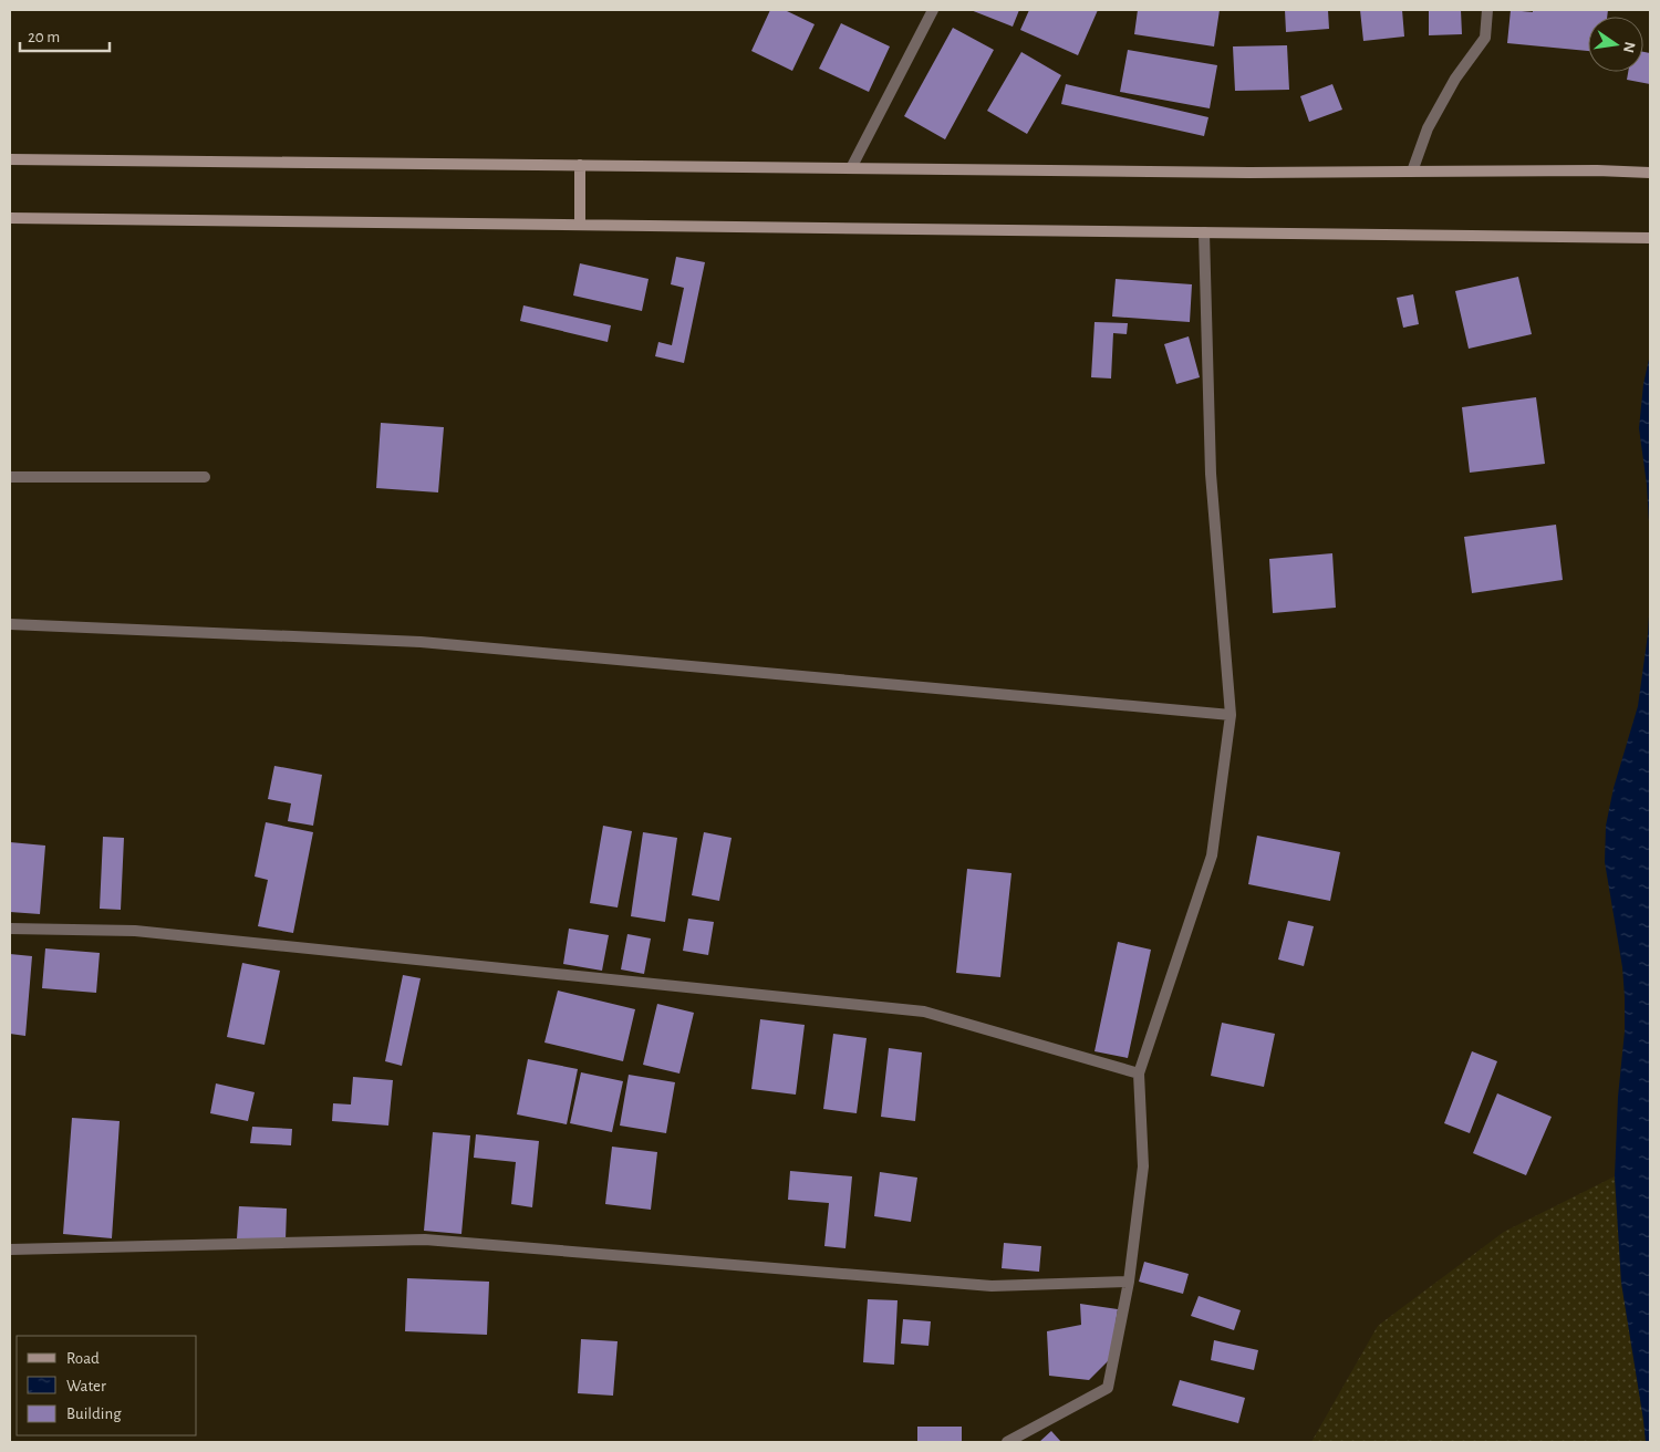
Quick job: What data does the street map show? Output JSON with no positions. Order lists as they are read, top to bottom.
{
  "legend": ["Road", "Water", "Building"],
  "scale_bar": "20 m",
  "north": "right"
}
